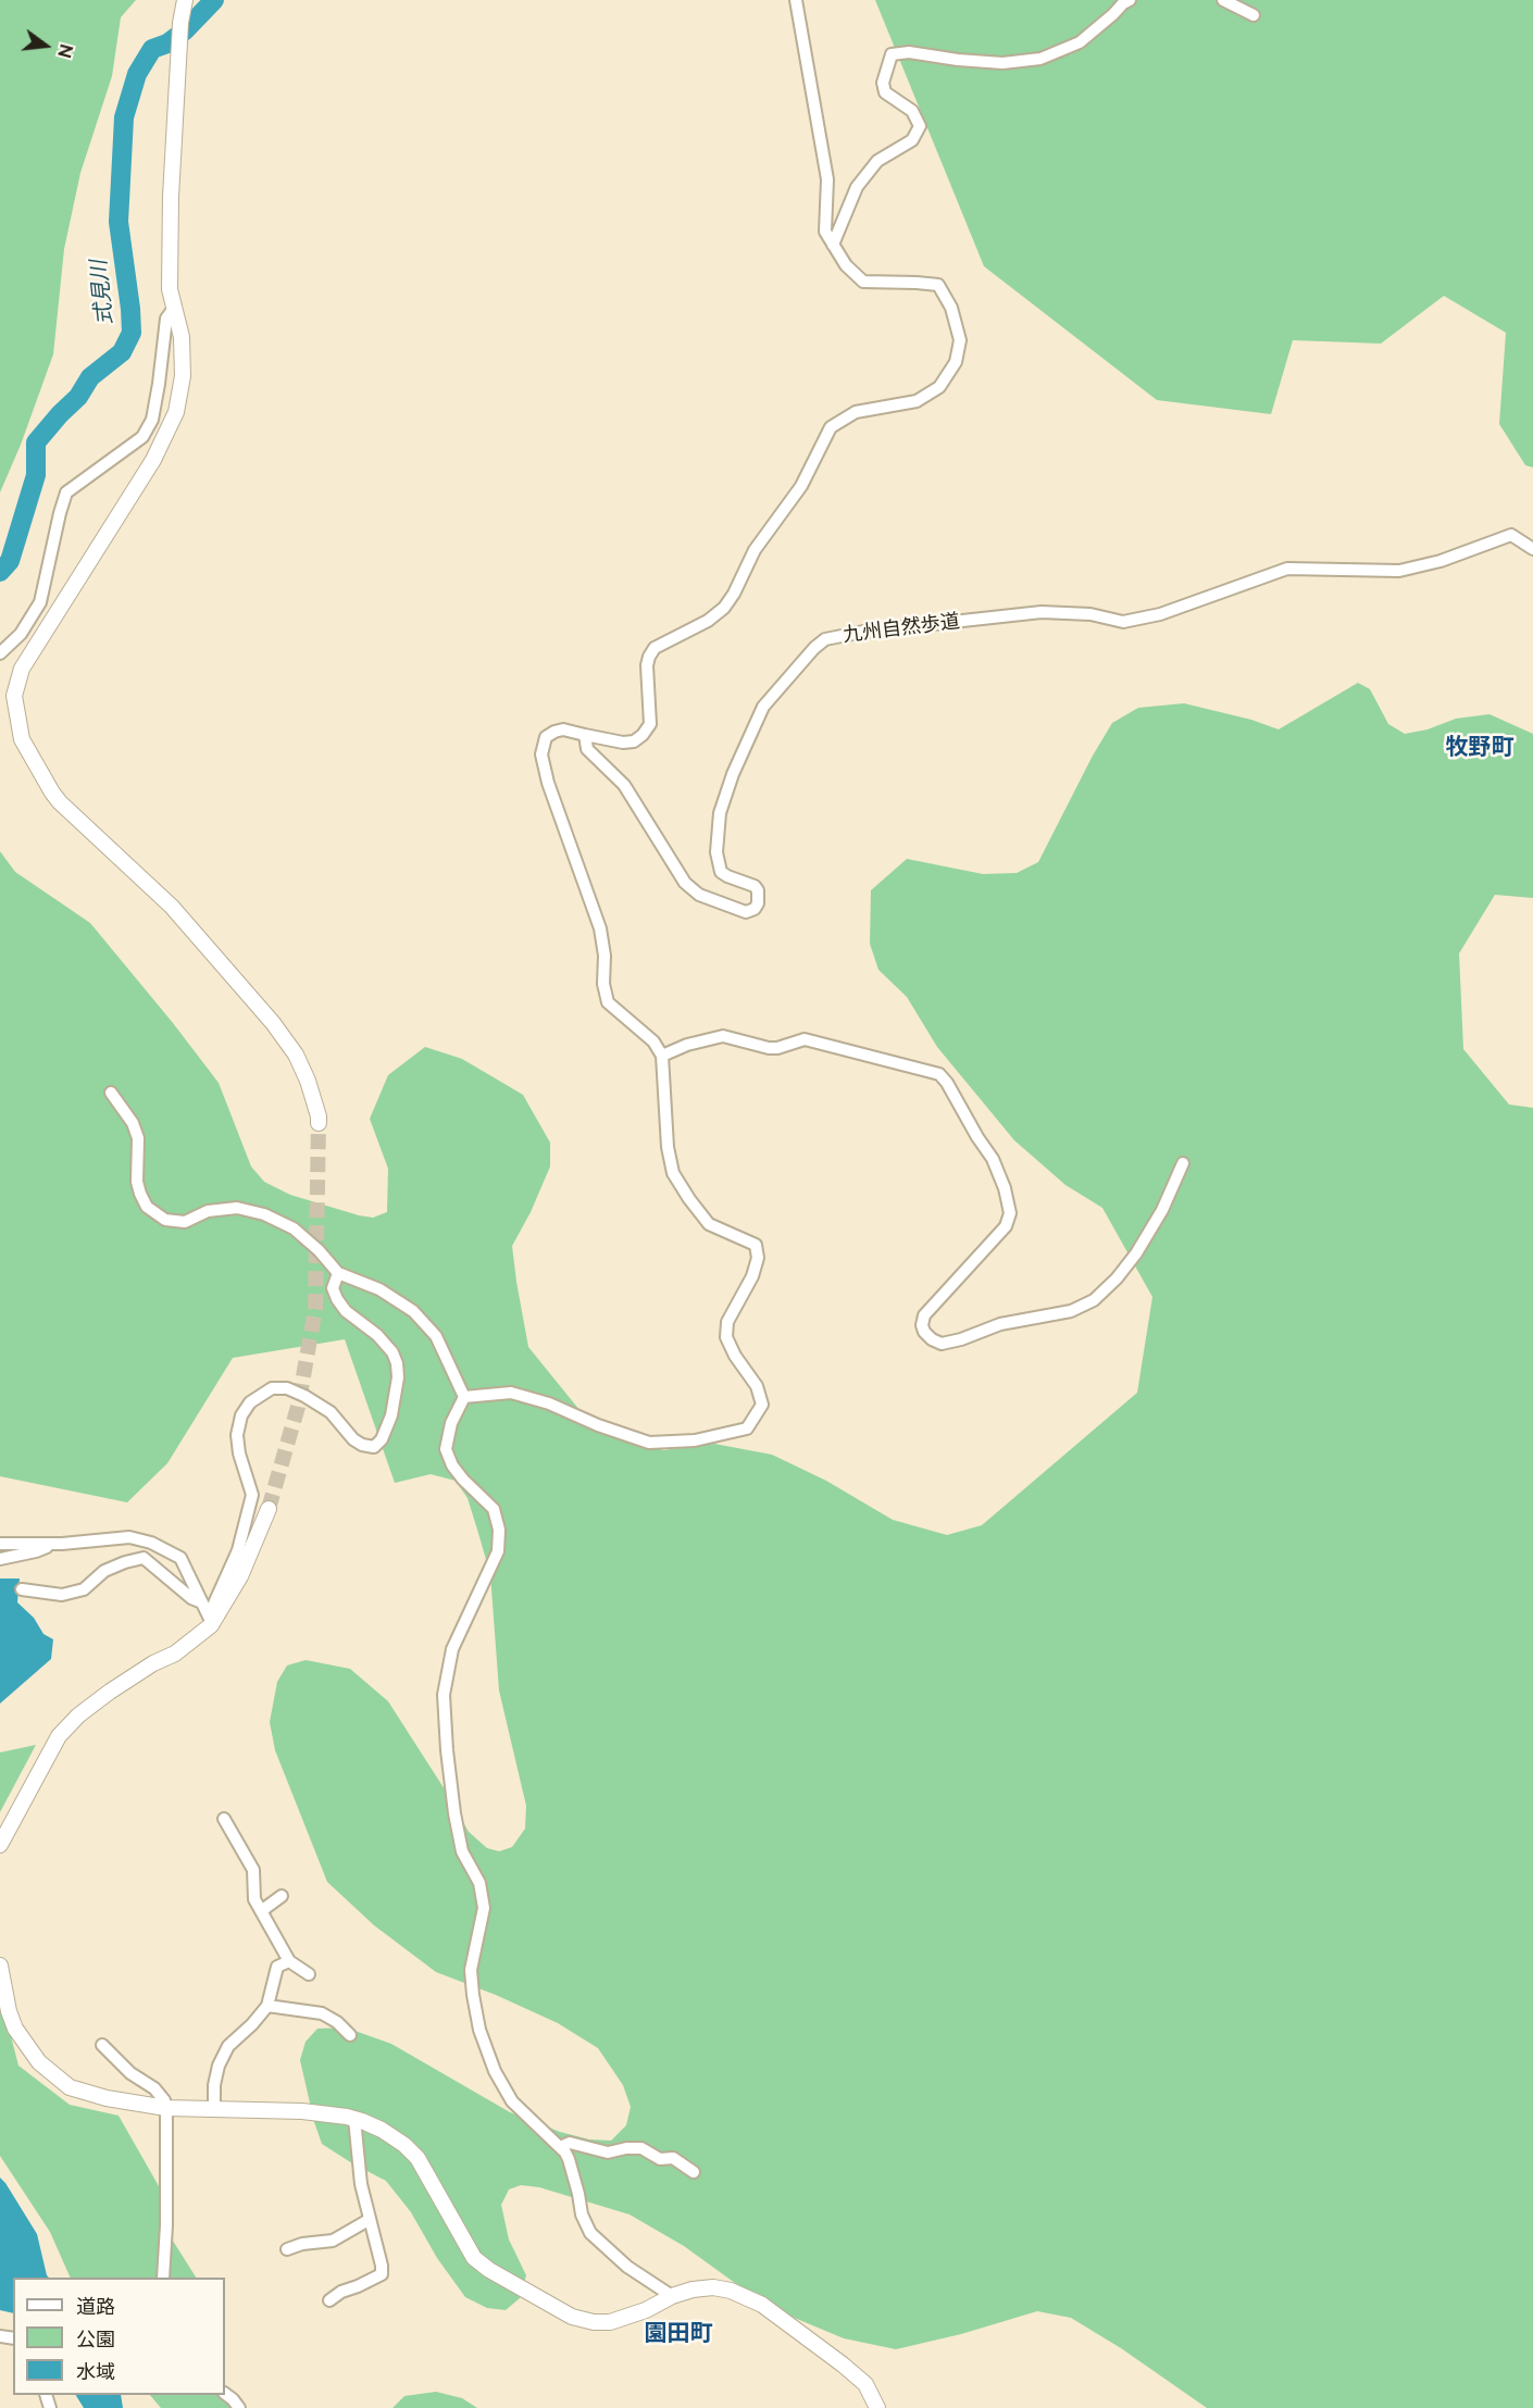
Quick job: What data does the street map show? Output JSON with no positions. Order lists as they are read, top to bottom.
{
  "streets": {
    "street": ["九州自然歩道"]
  },
  "districts": ["牧野町", "園田町"],
  "water": ["式見川"],
  "legend": ["道路", "公園", "水域"],
  "north": "right"
}
